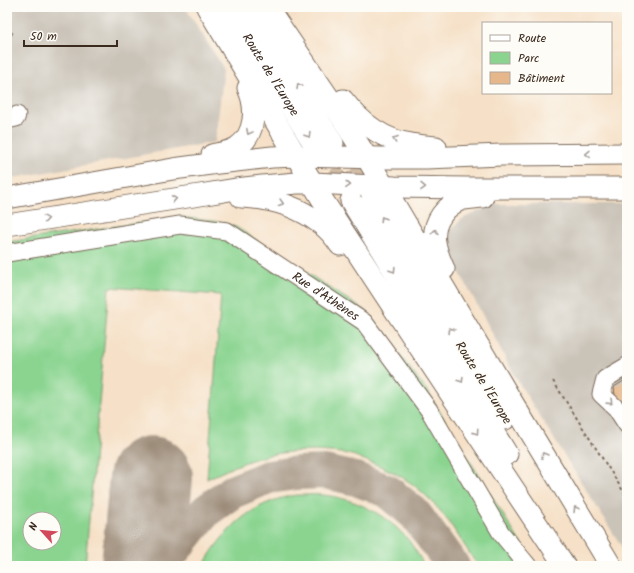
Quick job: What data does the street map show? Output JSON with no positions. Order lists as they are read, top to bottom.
{
  "streets": {
    "main road": ["Route de l'Europe"],
    "lane": ["Rue d'Athènes"]
  },
  "legend": ["Route", "Parc", "Bâtiment"],
  "scale_bar": "50 m",
  "north": "top left"
}
